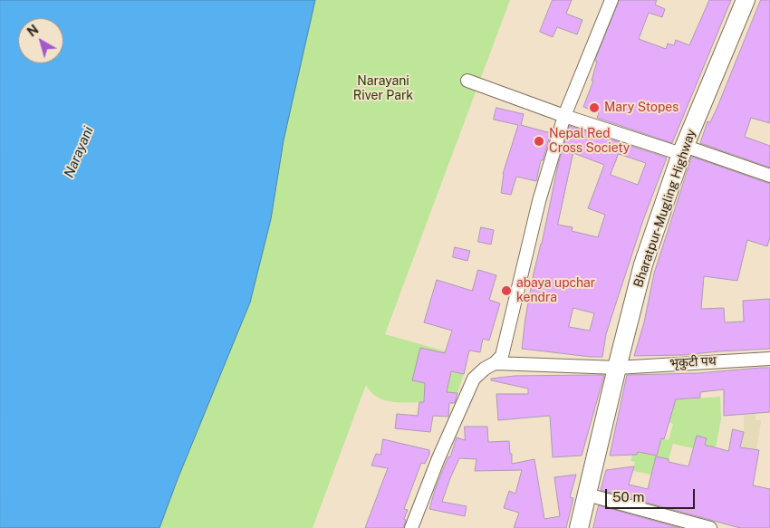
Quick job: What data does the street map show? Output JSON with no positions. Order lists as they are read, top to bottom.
{
  "streets": {
    "main road": ["Bharatpur-Mugling Highway"],
    "street": ["भृकुटी पथ"]
  },
  "crossings": [
    ["Bharatpur-Mugling Highway", "भृकुटी पथ"]
  ],
  "water": ["Narayani"],
  "parks": ["Narayani River Park"],
  "places": ["Mary Stopes", "Nepal Red Cross Society", "abaya upchar kendra"],
  "scale_bar": "50 m",
  "north": "top left"
}
